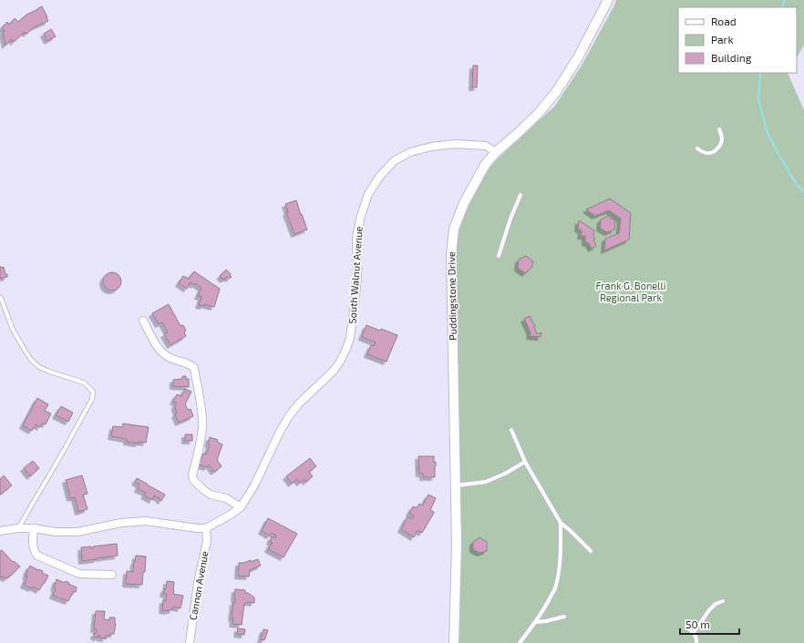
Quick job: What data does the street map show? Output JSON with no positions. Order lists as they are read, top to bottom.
{
  "streets": {
    "street": ["South Walnut Avenue", "Puddingstone Drive", "Cannon Avenue"]
  },
  "crossings": [
    ["South Walnut Avenue", "Puddingstone Drive"],
    ["South Walnut Avenue", "Cannon Avenue"]
  ],
  "parks": ["Frank G. Bonelli Regional Park"],
  "legend": ["Road", "Park", "Building"],
  "scale_bar": "50 m"
}
